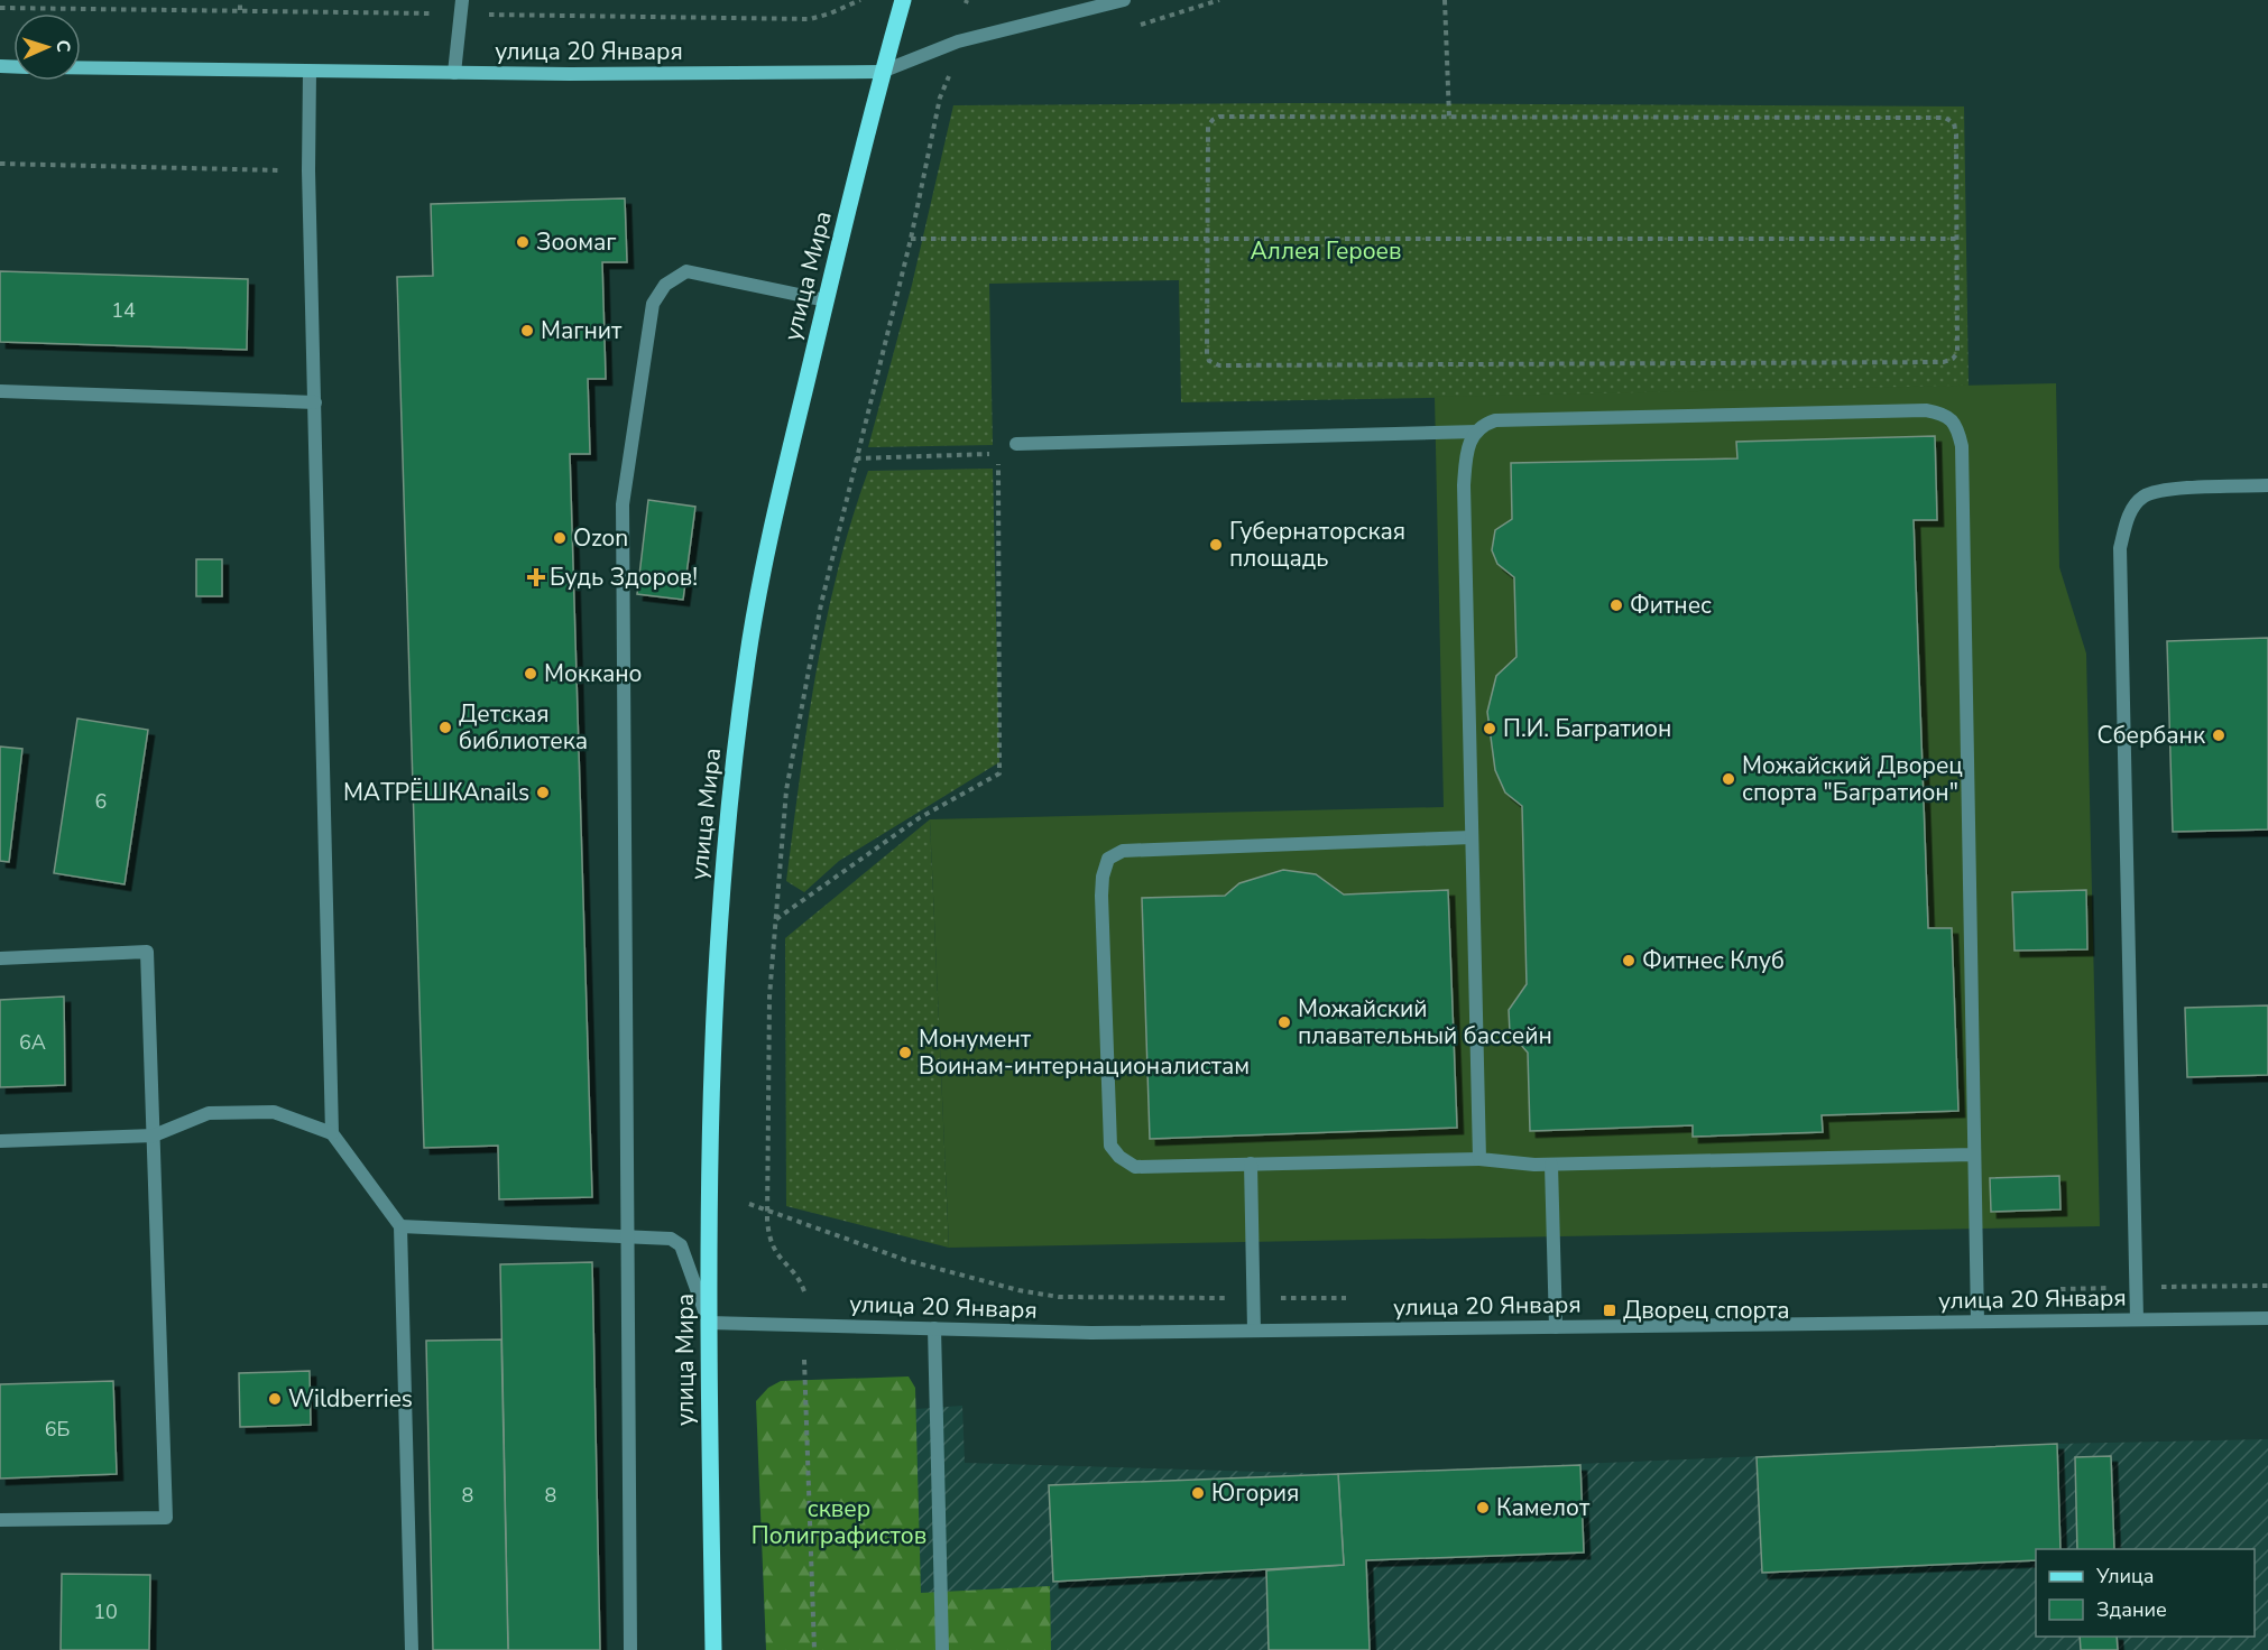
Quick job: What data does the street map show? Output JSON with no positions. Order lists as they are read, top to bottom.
{
  "streets": {
    "main road": ["улица 20 Января", "улица Мира"]
  },
  "crossings": [
    ["улица 20 Января", "улица Мира"]
  ],
  "parks": ["Аллея Героев", "сквер Полиграфистов"],
  "places": {
    "other": [
      "Зоомаг",
      "Магнит",
      "Ozon",
      "Губернаторская площадь",
      "Фитнес",
      "Моккано",
      "Детская библиотека",
      "П.И. Багратион",
      "Сбербанк",
      "Можайский Дворец спорта \"Багратион\"",
      "МAТРЁШКАnails",
      "Фитнес Клуб",
      "Можайский плавательный бассейн",
      "Монумент Воинам-интернационалистам",
      "Wildberries",
      "Югория",
      "Камелот"
    ],
    "health": ["Будь Здоров!"],
    "transit": ["Дворец спорта"]
  },
  "house_numbers": [
    "14",
    "6",
    "6А",
    "6Б",
    "8",
    "8",
    "10"
  ],
  "legend": ["Улица", "Здание"],
  "north": "right"
}
